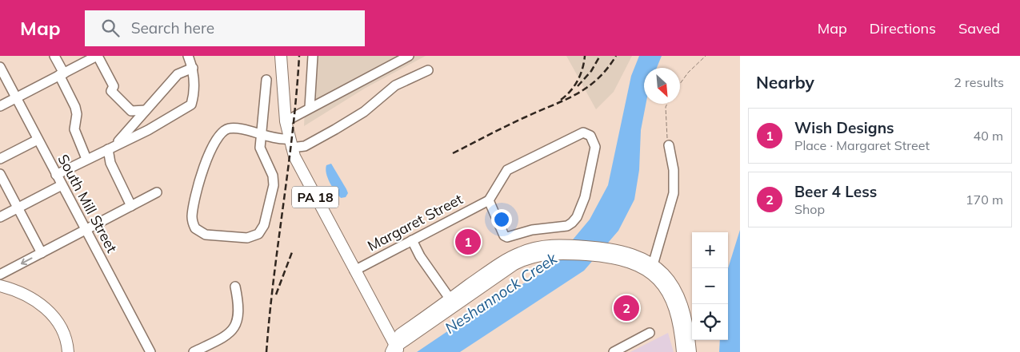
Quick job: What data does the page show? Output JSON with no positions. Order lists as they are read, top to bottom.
{
  "streets": {
    "main road": ["PA 18"],
    "street": ["South Mill Street", "Margaret Street"]
  },
  "crossings": [
    ["PA 18", "Margaret Street"]
  ],
  "water": ["Neshannock Creek"],
  "north": "bottom right",
  "page": {
    "header": "Map",
    "search": "Search here",
    "nav": ["Map", "Directions", "Saved"],
    "heading": ["Nearby", "2 results"],
    "list": [
      {
        "mark": "1",
        "name": "Wish Designs",
        "note": "Place · Margaret Street",
        "value": "40 m"
      },
      {
        "mark": "2",
        "name": "Beer 4 Less",
        "note": "Shop",
        "value": "170 m"
      }
    ],
    "pins": ["1", "2"],
    "map_buttons": ["+", "−"]
  }
}
